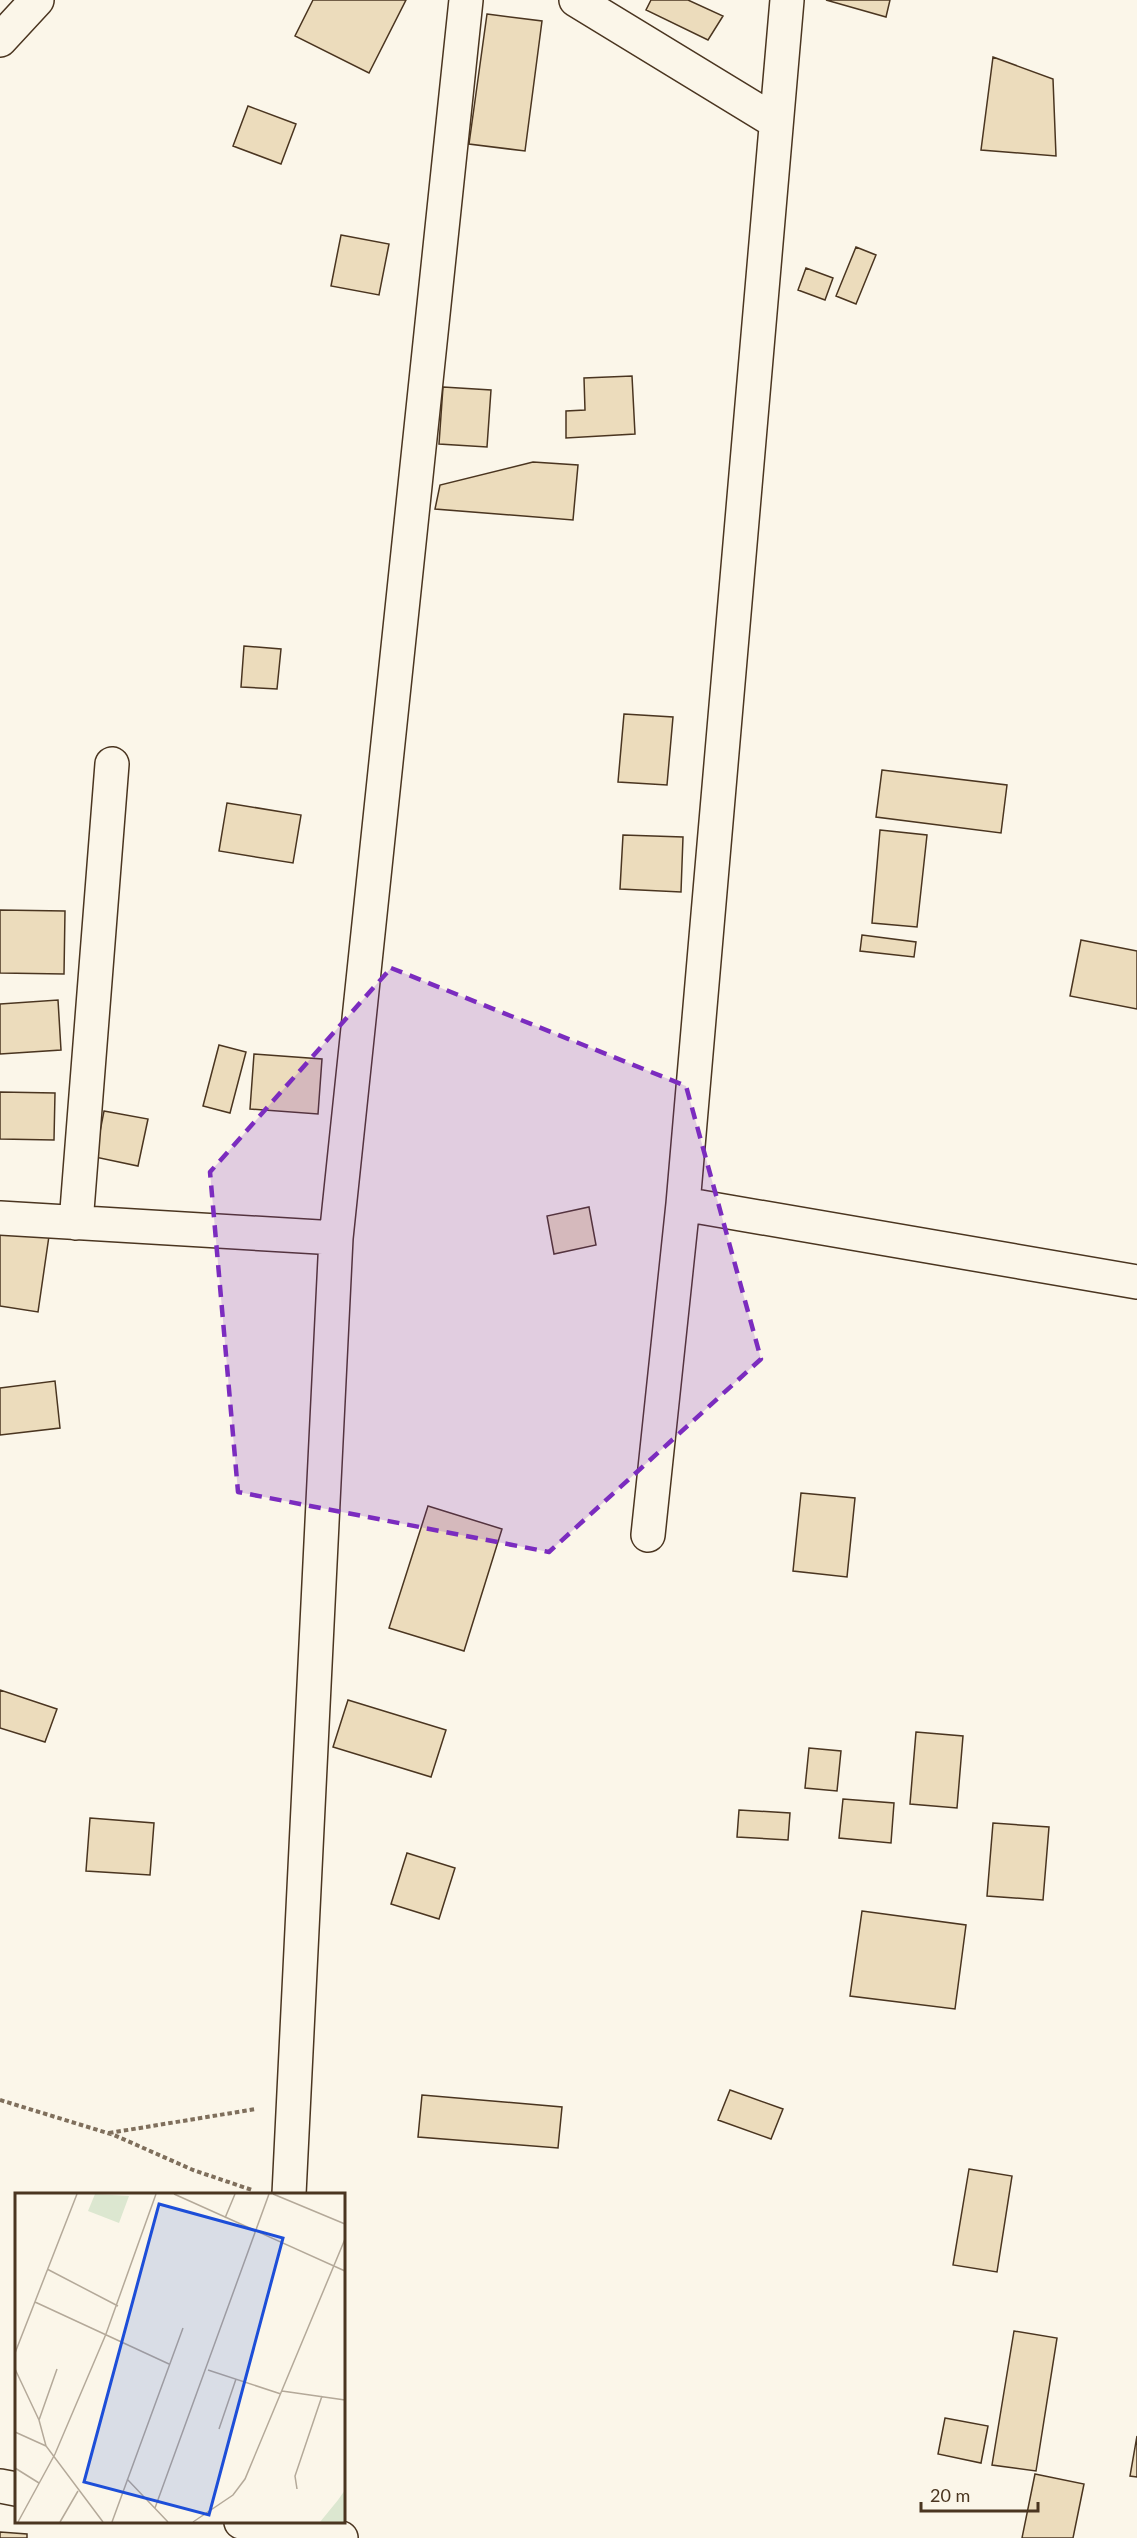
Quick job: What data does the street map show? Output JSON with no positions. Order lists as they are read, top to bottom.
{
  "scale_bar": "20 m"
}
